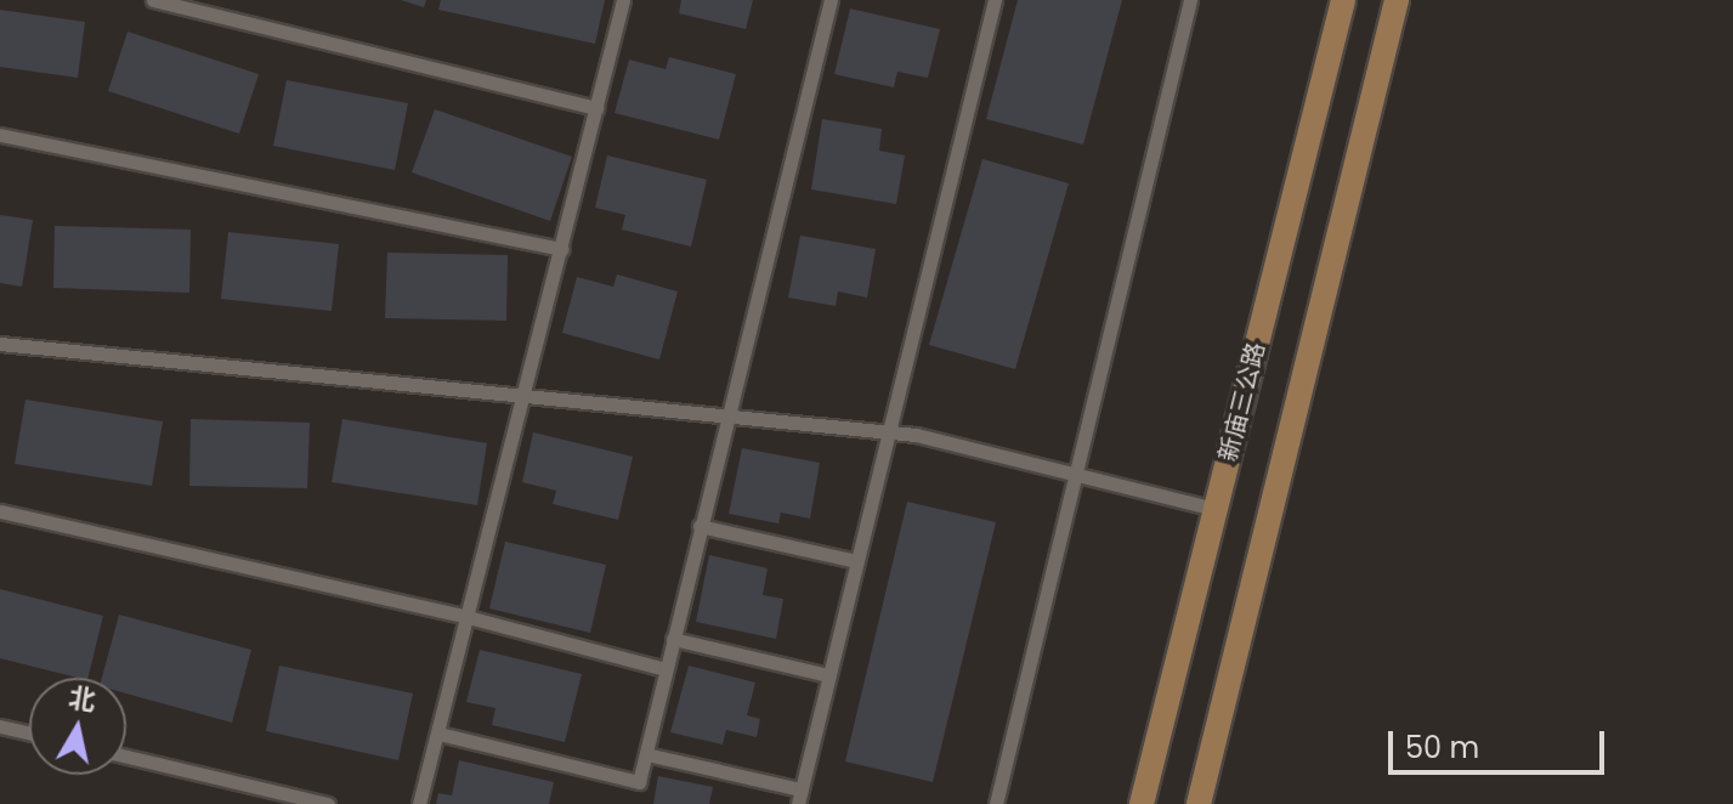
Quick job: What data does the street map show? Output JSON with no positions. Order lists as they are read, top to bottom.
{
  "streets": {
    "main road": ["新庙三公路"]
  },
  "scale_bar": "50 m",
  "north": "top"
}
